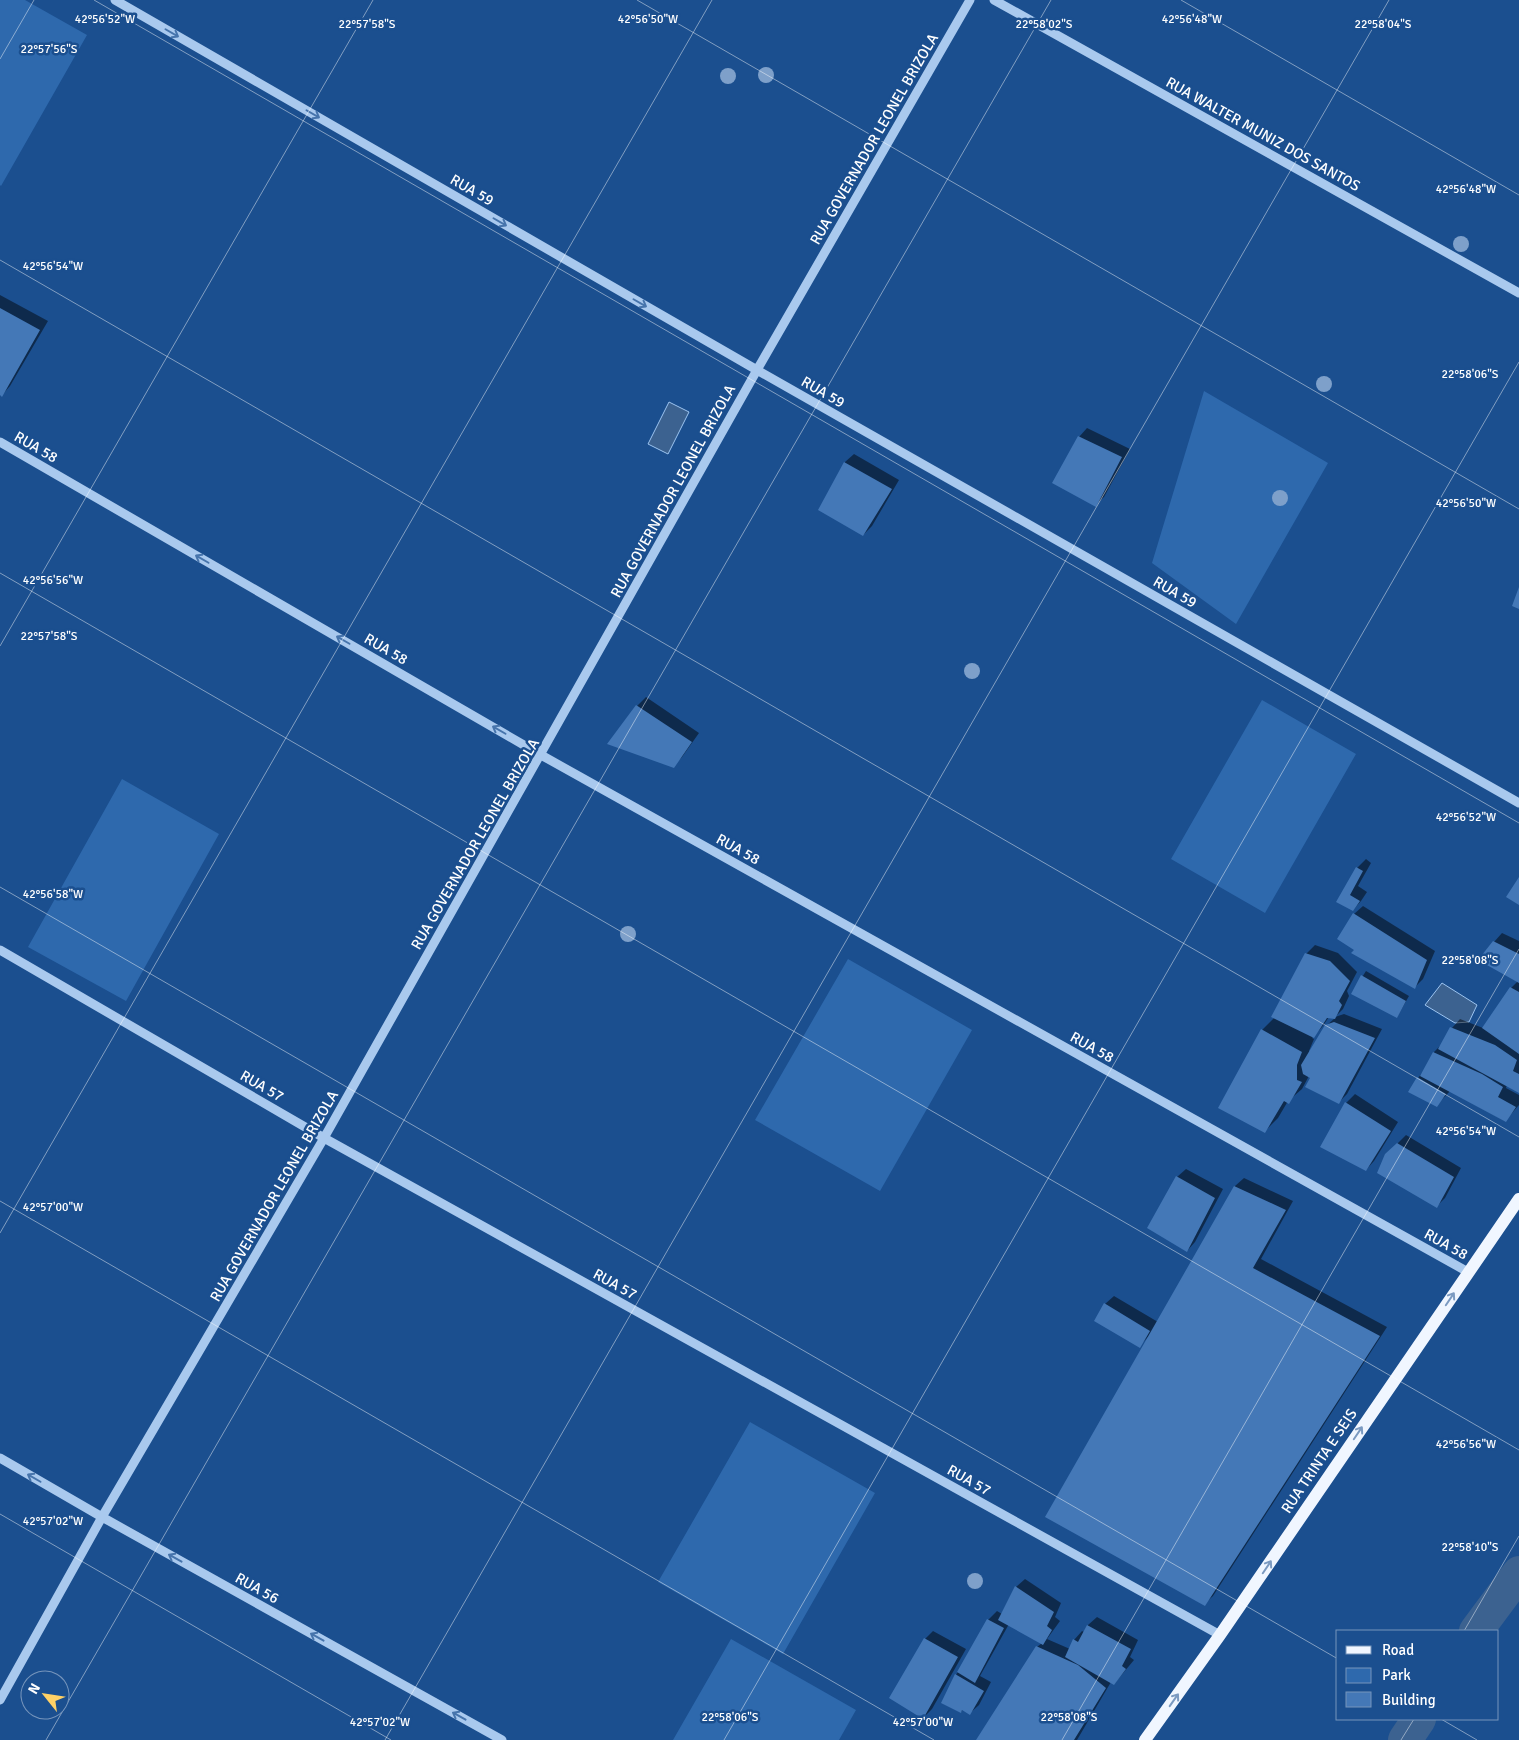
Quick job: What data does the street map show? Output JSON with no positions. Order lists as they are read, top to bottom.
{
  "streets": {
    "main road": ["RUA TRINTA E SEIS"],
    "street": [
      "RUA WALTER MUNIZ DOS SANTOS",
      "RUA GOVERNADOR LEONEL BRIZOLA",
      "RUA 59",
      "RUA 58",
      "RUA 57",
      "RUA 56"
    ]
  },
  "crossings": [
    ["RUA GOVERNADOR LEONEL BRIZOLA", "RUA 59"],
    ["RUA GOVERNADOR LEONEL BRIZOLA", "RUA 58"],
    ["RUA GOVERNADOR LEONEL BRIZOLA", "RUA 57"],
    ["RUA GOVERNADOR LEONEL BRIZOLA", "RUA 56"],
    ["RUA 58", "RUA TRINTA E SEIS"],
    ["RUA 57", "RUA TRINTA E SEIS"]
  ],
  "one_way": [
    "RUA 59",
    "RUA 58",
    "RUA TRINTA E SEIS",
    "RUA 56"
  ],
  "legend": ["Road", "Park", "Building"],
  "north": "top left",
  "coordinates": [
    "42°56'50\"W",
    "42°56'48\"W",
    "42°56'52\"W",
    "22°57'58\"S",
    "22°58'02\"S",
    "22°58'04\"S",
    "22°57'56\"S",
    "42°56'54\"W",
    "22°58'06\"S",
    "42°56'56\"W",
    "42°56'58\"W",
    "22°58'08\"S",
    "42°57'00\"W",
    "42°57'02\"W",
    "22°58'10\"S"
  ]
}
